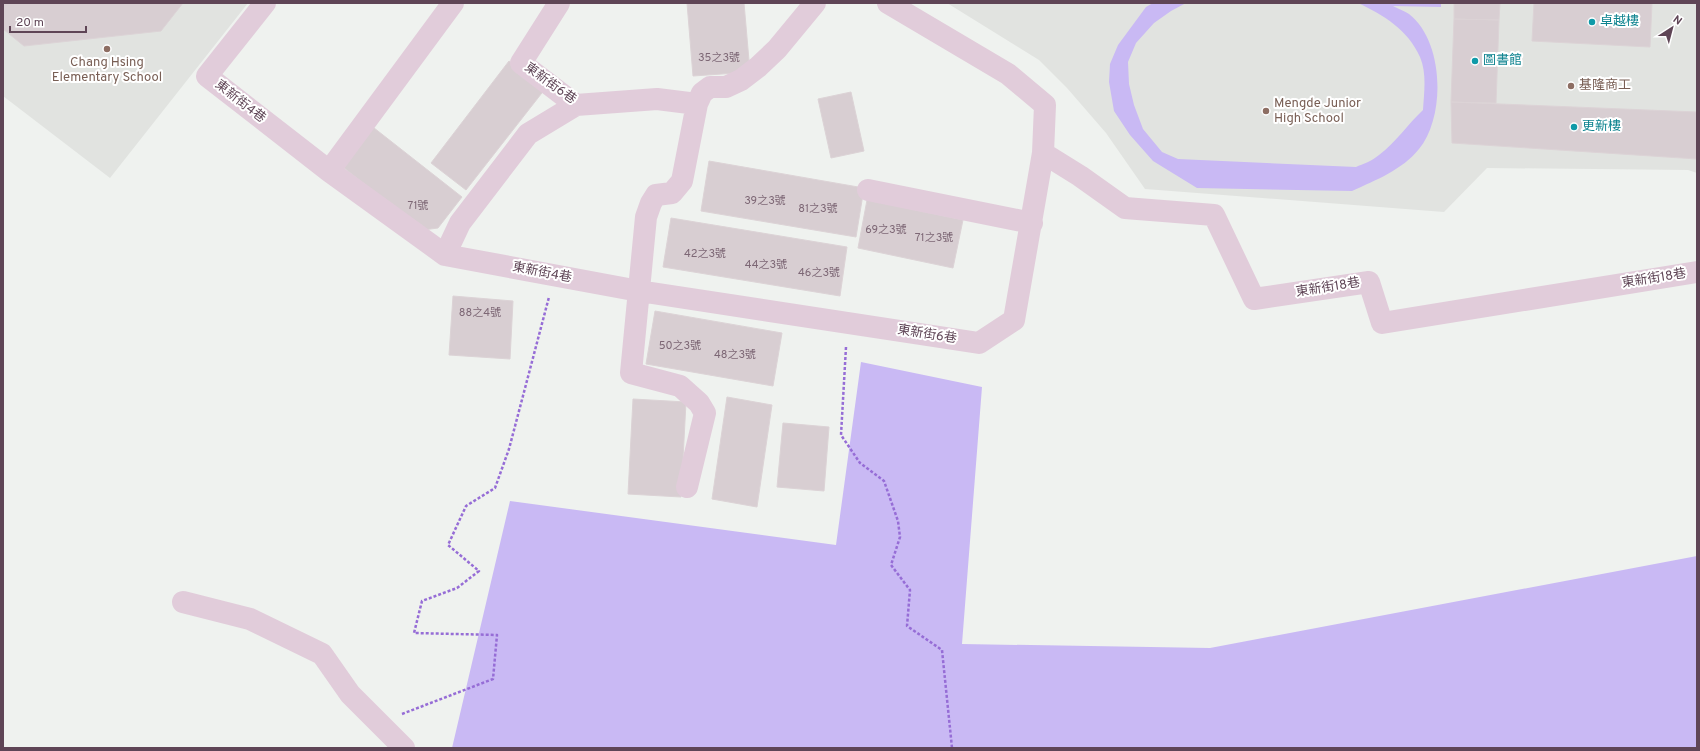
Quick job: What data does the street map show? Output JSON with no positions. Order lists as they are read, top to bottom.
{
  "streets": {
    "street": ["東新街6巷", "東新街4巷", "東新街18巷"]
  },
  "crossings": [
    ["東新街6巷", "東新街4巷"],
    ["東新街6巷", "東新街18巷"]
  ],
  "places": [
    "卓越樓",
    "Chang Hsing Elementary School",
    "圖書館",
    "基隆商工",
    "Mengde Junior High School",
    "更新樓"
  ],
  "house_numbers": [
    "35之3號",
    "39之3號",
    "71號",
    "81之3號",
    "69之3號",
    "71之3號",
    "42之3號",
    "44之3號",
    "46之3號",
    "88之4號",
    "50之3號",
    "48之3號"
  ],
  "scale_bar": "20 m",
  "north": "top right"
}
